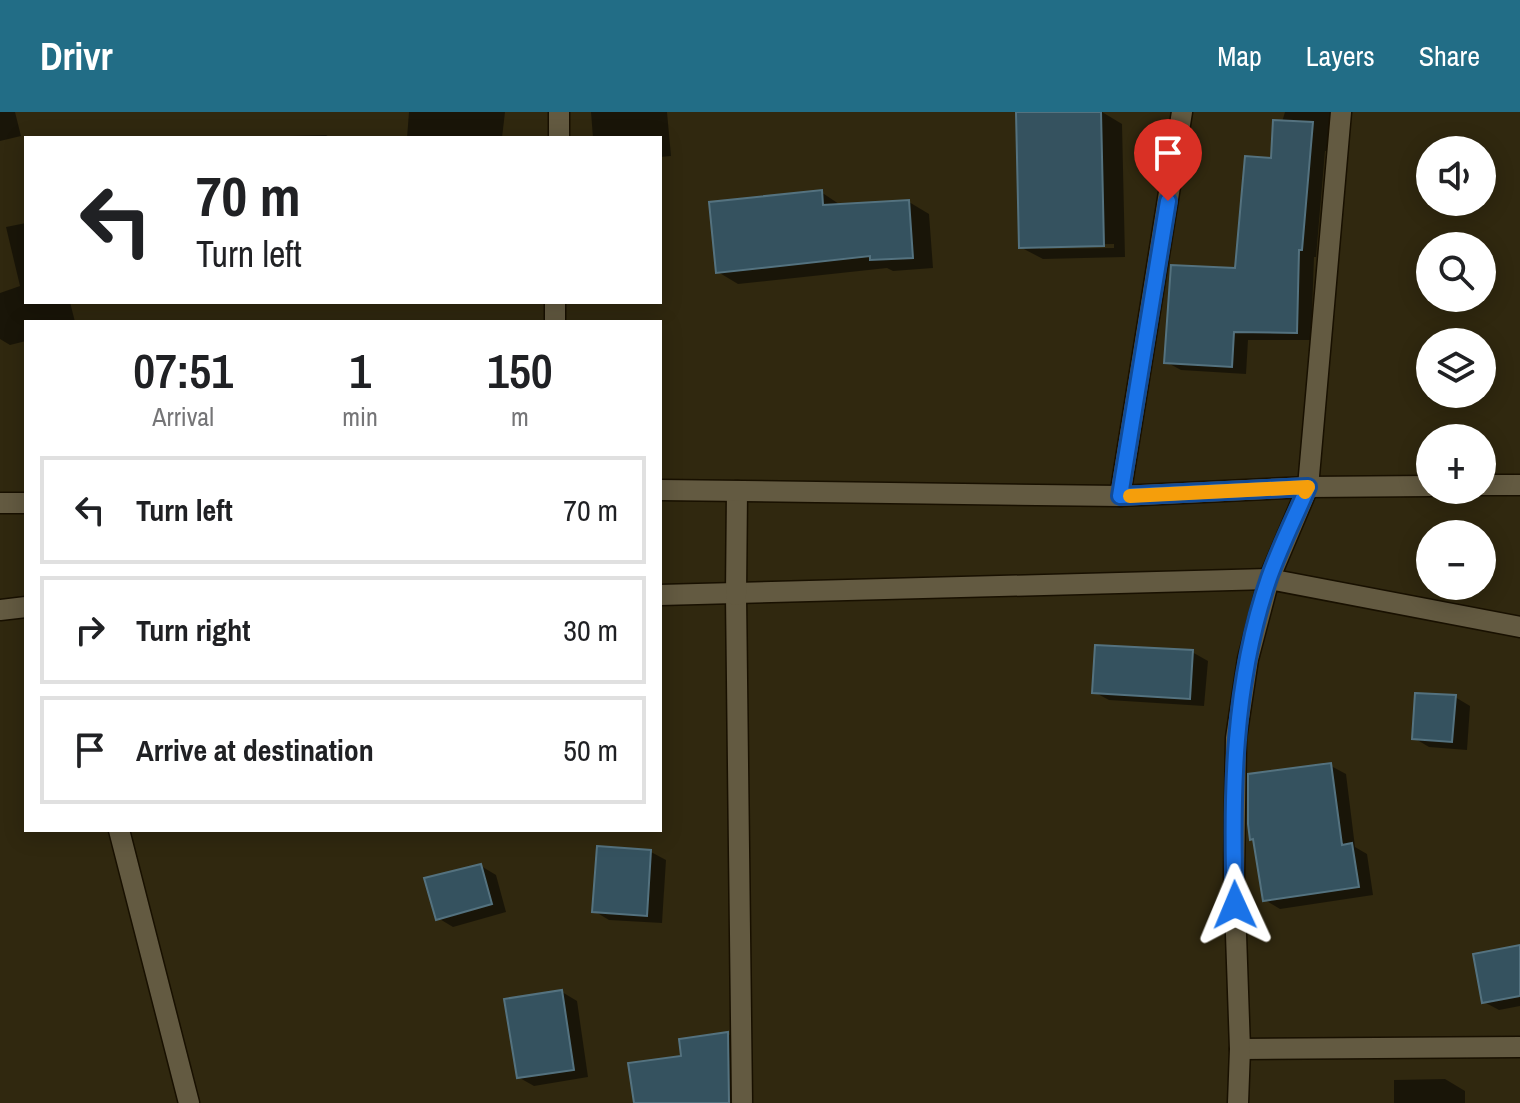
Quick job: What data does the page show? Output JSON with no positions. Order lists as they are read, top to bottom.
{
  "page": {
    "header": "Drivr",
    "nav": ["Map", "Layers", "Share"],
    "map_buttons": ["+", "−"],
    "turn": ["70 m", "Turn left"],
    "eta": [
      "07:51",
      "Arrival",
      "1",
      "min",
      "150",
      "m"
    ],
    "list": [
      {
        "name": "Turn left",
        "value": "70 m"
      },
      {
        "name": "Turn right",
        "value": "30 m"
      },
      {
        "name": "Arrive at destination",
        "value": "50 m"
      }
    ]
  }
}
